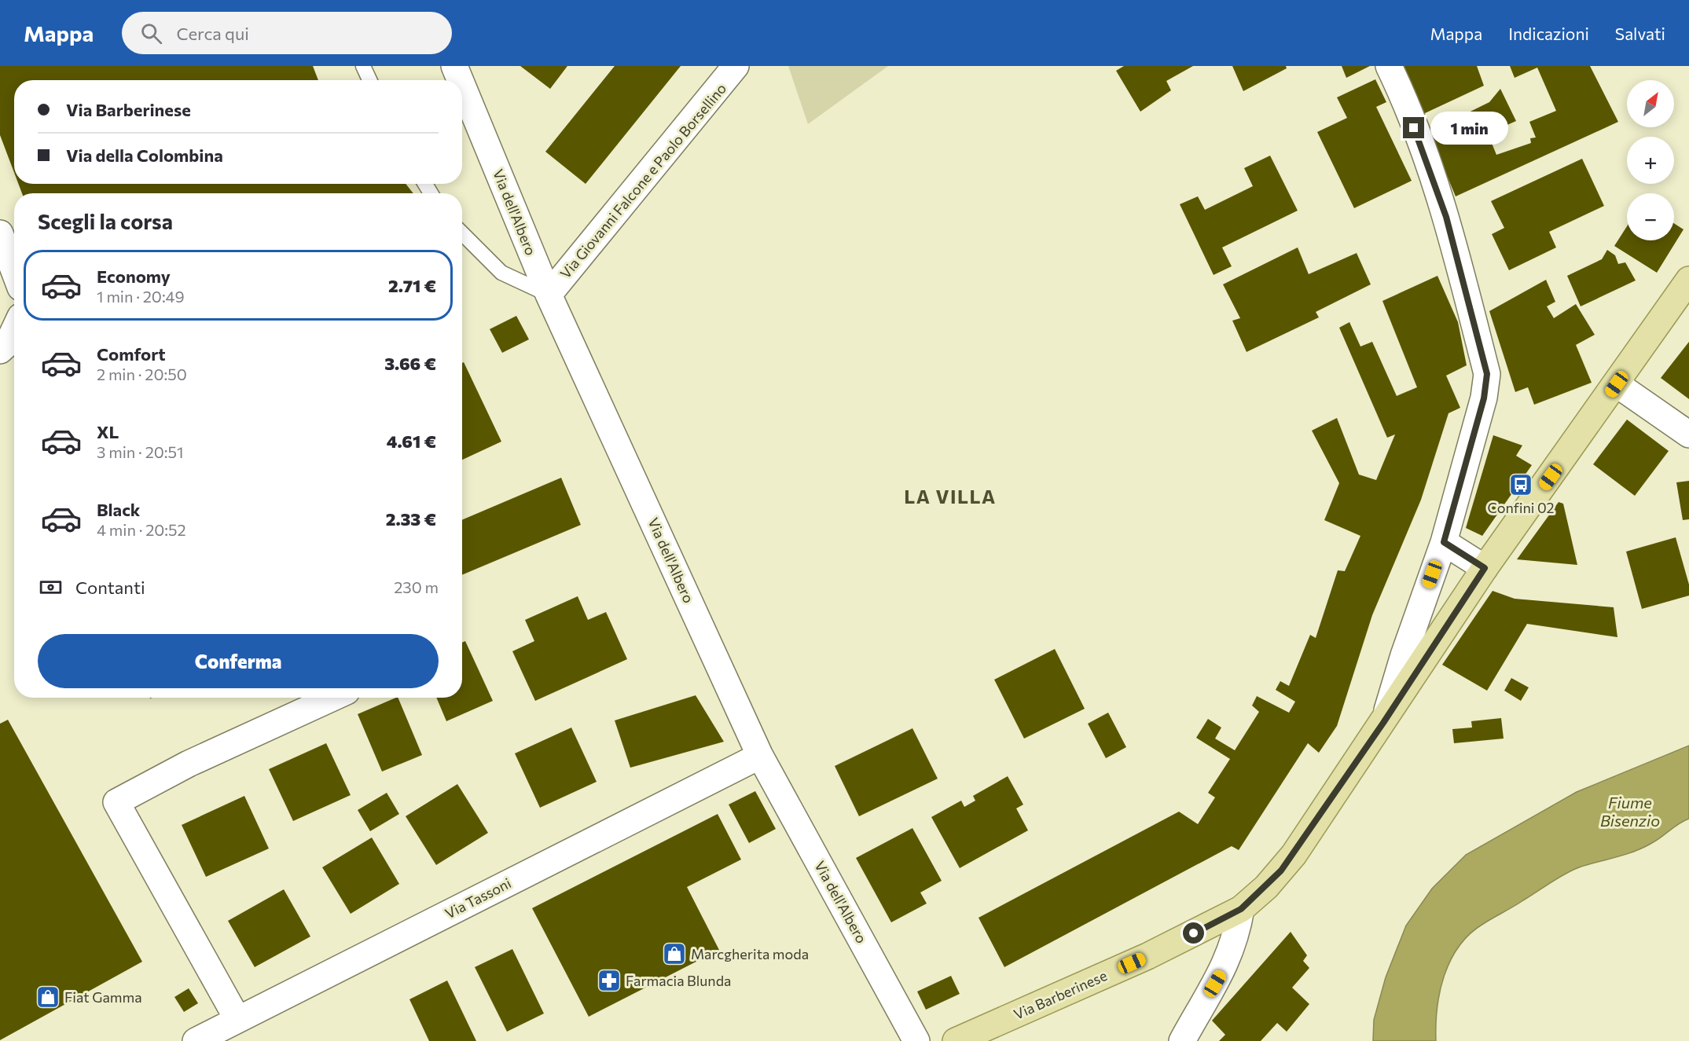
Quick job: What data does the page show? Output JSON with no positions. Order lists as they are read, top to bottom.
{
  "streets": {
    "main road": ["Via Barberinese"],
    "street": ["Via Giovanni Falcone e Paolo Borsellino", "Via dell'Albero", "Via Tassoni"]
  },
  "crossings": [
    ["Via Giovanni Falcone e Paolo Borsellino", "Via dell'Albero"],
    ["Via dell'Albero", "Via Tassoni"]
  ],
  "districts": ["LA VILLA"],
  "water": ["Fiume Bisenzio"],
  "places": {
    "bus stop": ["Confini 02"],
    "shop": ["Marcgherita moda", "Fiat Gamma"],
    "pharmacy": ["Farmacia Blunda"]
  },
  "north": "top right",
  "page": {
    "header": "Mappa",
    "search": "Cerca qui",
    "nav": ["Mappa", "Indicazioni", "Salvati"],
    "map_buttons": ["+", "−"],
    "banner": ["Via Barberinese", "Via della Colombina"],
    "bubble": "1 min",
    "heading": "Scegli la corsa",
    "list": [
      {
        "name": "Economy",
        "note": "1 min · 20:49",
        "value": "2.71 €"
      },
      {
        "name": "Comfort",
        "note": "2 min · 20:50",
        "value": "3.66 €"
      },
      {
        "name": "XL",
        "note": "3 min · 20:51",
        "value": "4.61 €"
      },
      {
        "name": "Black",
        "note": "4 min · 20:52",
        "value": "2.33 €"
      }
    ],
    "pay": ["Contanti", "230 m"],
    "buttons": "Conferma"
  }
}
